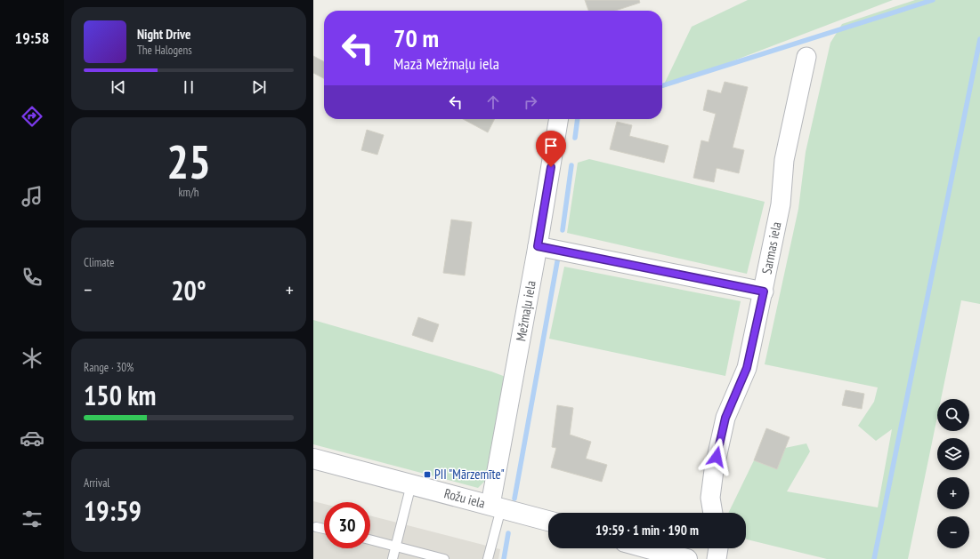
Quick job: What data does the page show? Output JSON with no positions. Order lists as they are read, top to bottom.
{
  "streets": {
    "street": ["Sarmas iela", "Mežmaļu iela", "Rožu iela"]
  },
  "crossings": [
    ["Mežmaļu iela", "Rožu iela"]
  ],
  "places": {
    "transit": ["PII \"Mārzemīte\""]
  },
  "page": {
    "tabs": "19:58",
    "turn": ["70 m", "Mazā Mežmaļu iela"],
    "song": ["Night Drive", "The Halogens"],
    "tile": [
      ["25", "km/h"],
      "Climate",
      ["Range · 30%", "150 km"],
      ["Arrival", "19:59"]
    ],
    "heat": ["−", "20°", "+"],
    "map_buttons": ["+", "−"],
    "limit": "30",
    "trip": "19:59 · 1 min · 190 m"
  }
}
